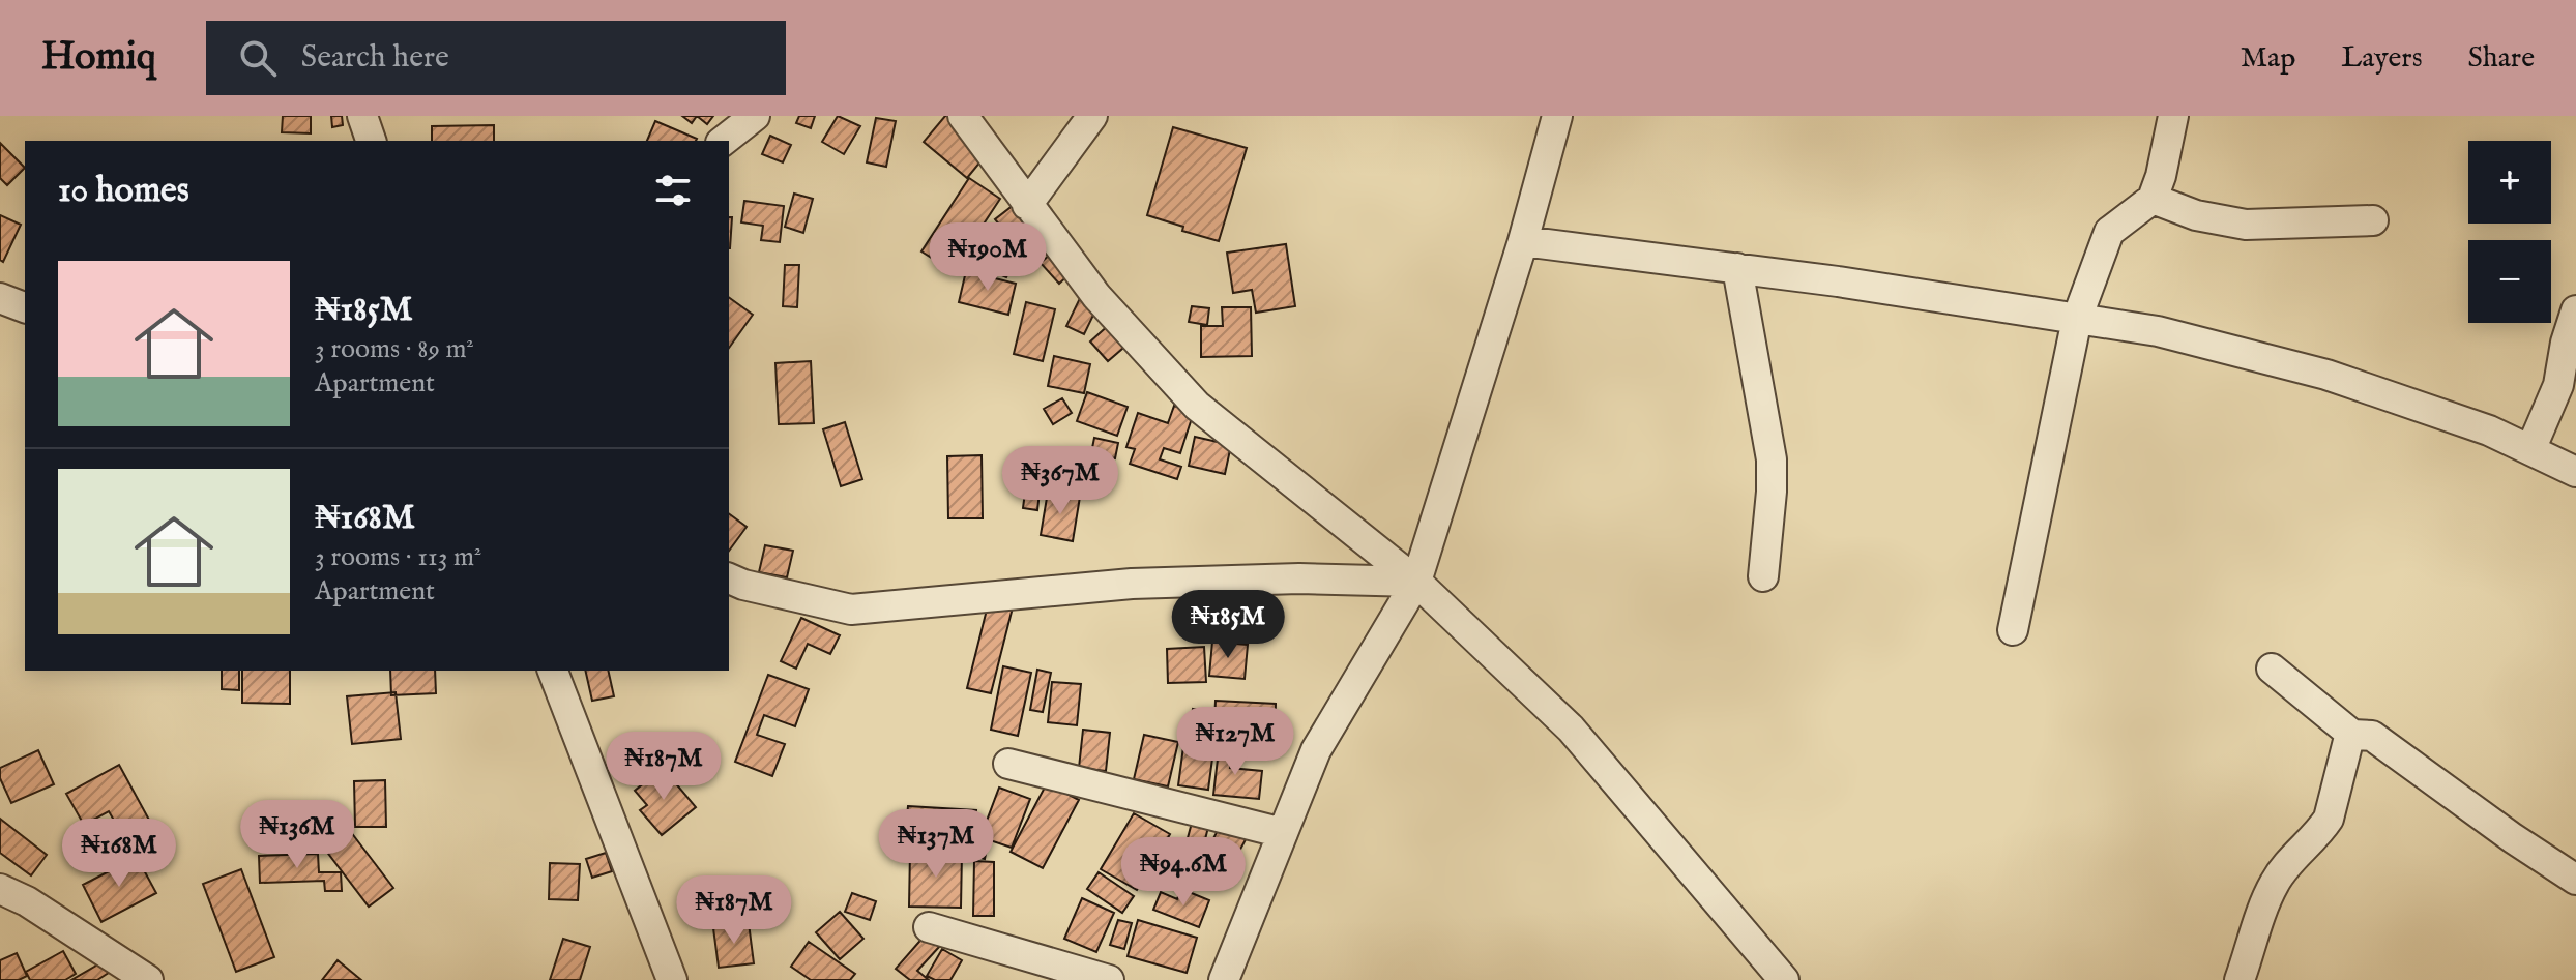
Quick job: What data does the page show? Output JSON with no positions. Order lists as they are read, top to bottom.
{
  "page": {
    "header": "Homiq",
    "search": "Search here",
    "nav": ["Map", "Layers", "Share"],
    "map_buttons": ["+", "−"],
    "heading": "10 homes",
    "price": [
      "₦190M",
      "₦367M",
      "₦185M",
      "₦127M",
      "₦187M",
      "₦136M",
      "₦137M",
      "₦168M",
      "₦94.6M",
      "₦187M"
    ],
    "list": [
      {
        "name": "₦185M",
        "note": "3 rooms · 89 m² · Apartment"
      },
      {
        "name": "₦168M",
        "note": "3 rooms · 113 m² · Apartment"
      }
    ]
  }
}
